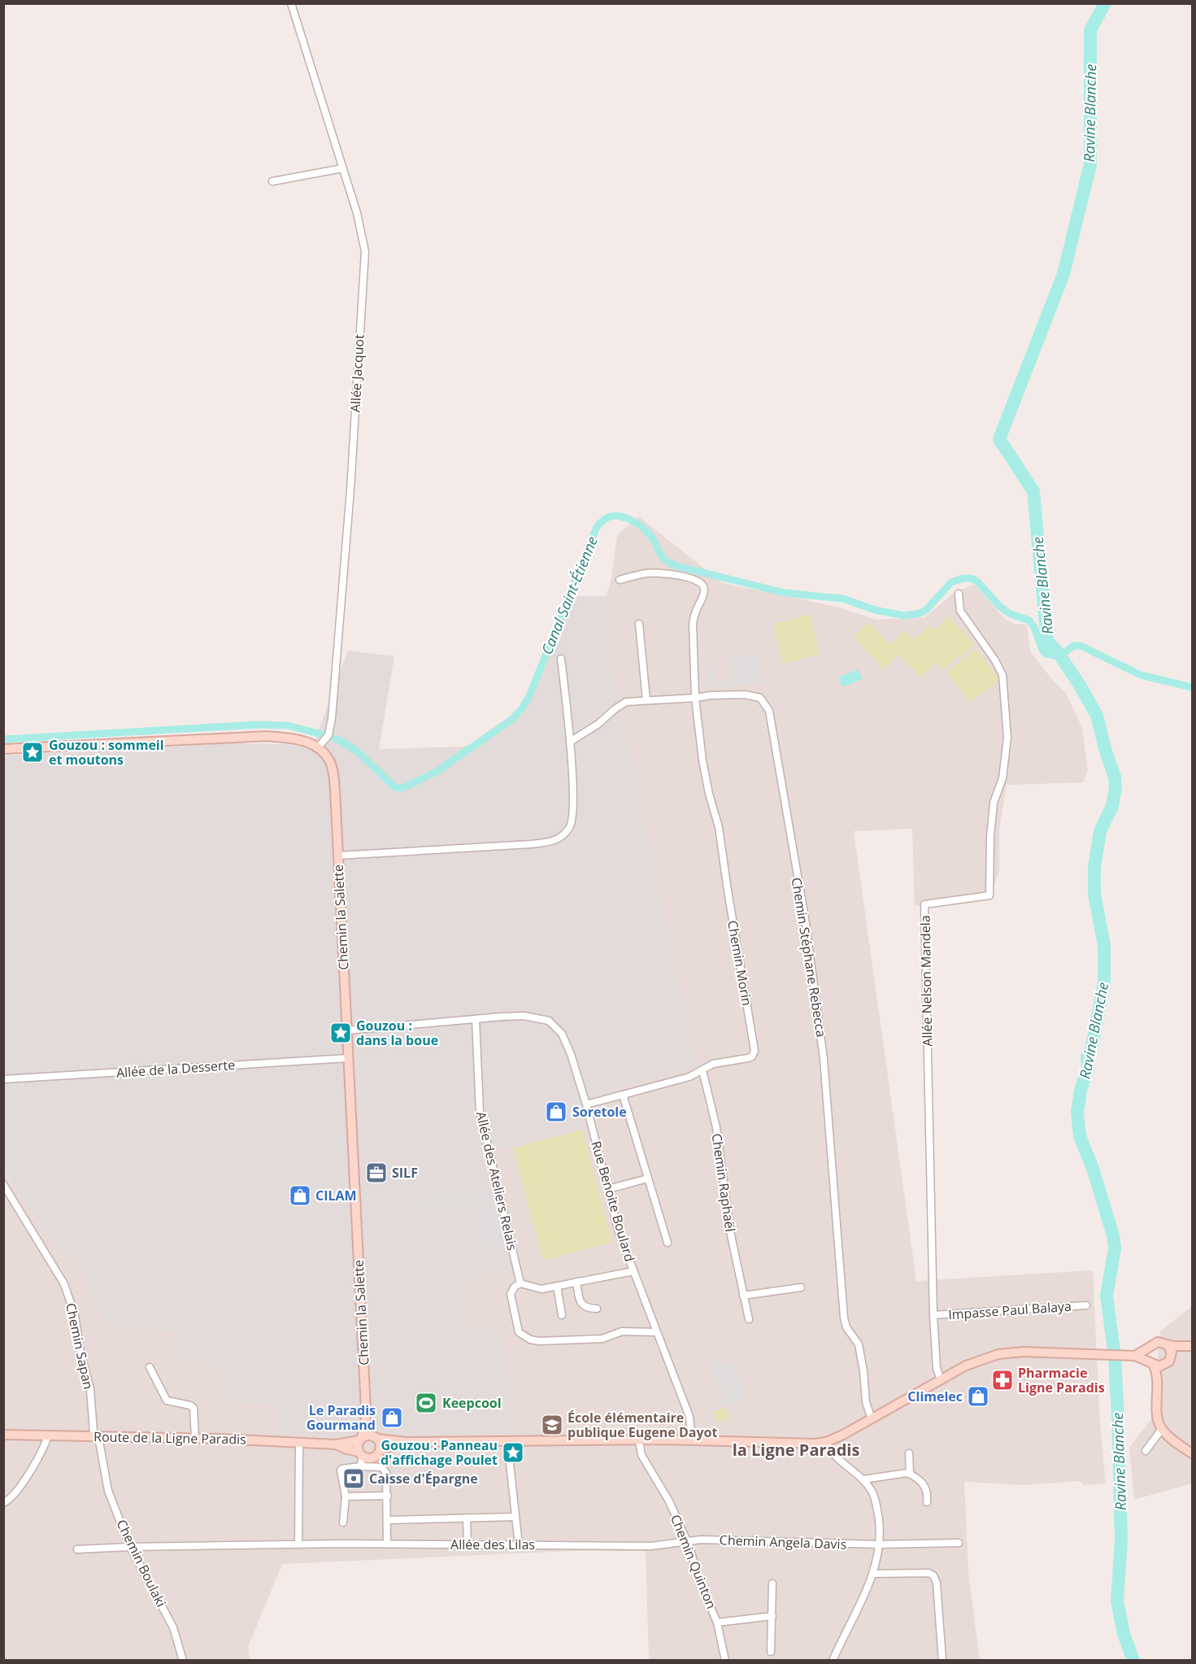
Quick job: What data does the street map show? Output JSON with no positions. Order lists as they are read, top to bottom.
{
  "streets": {
    "main road": ["Chemin la Salette", "Route de la Ligne Paradis"],
    "street": [
      "Allée Jacquot",
      "Chemin Stéphane Rebecca",
      "Chemin Morin",
      "Allée Nelson Mandela",
      "Allée de la Desserte",
      "Allée des Ateliers Relais",
      "Chemin Raphaël",
      "Rue Benoite Boulard",
      "Impasse Paul Balaya",
      "Chemin Sapan",
      "Chemin Angela Davis",
      "Allée des Lilas",
      "Chemin Quinton",
      "Chemin Boulaki"
    ]
  },
  "crossings": [
    ["Allée Jacquot", "Chemin la Salette"],
    ["Chemin la Salette", "Allée de la Desserte"],
    ["Chemin la Salette", "Route de la Ligne Paradis"],
    ["Chemin Stéphane Rebecca", "Chemin Morin"],
    ["Chemin Morin", "Chemin Raphaël"],
    ["Chemin Morin", "Rue Benoite Boulard"],
    ["Allée Nelson Mandela", "Impasse Paul Balaya"],
    ["Allée des Ateliers Relais", "Rue Benoite Boulard"],
    ["Chemin Sapan", "Route de la Ligne Paradis"],
    ["Chemin Sapan", "Chemin Boulaki"],
    ["Route de la Ligne Paradis", "Chemin Boulaki"],
    ["Chemin Angela Davis", "Allée des Lilas"],
    ["Chemin Angela Davis", "Chemin Quinton"],
    ["Allée des Lilas", "Chemin Quinton"],
    ["Allée des Lilas", "Chemin Boulaki"]
  ],
  "districts": ["la Ligne Paradis"],
  "water": ["Ravine Blanche", "Canal Saint-Étienne"],
  "places": {
    "place": ["Gouzou : sommeil et moutons", "Gouzou : dans la boue", "Gouzou : Panneau d'affichage Poulet"],
    "shop": [
      "Soretole",
      "CILAM",
      "Climelec",
      "Le Paradis Gourmand"
    ],
    "office": ["SILF"],
    "pharmacy": ["Pharmacie Ligne Paradis"],
    "sports": ["Keepcool"],
    "school or university": ["École élémentaire publique Eugene Dayot"],
    "bank": ["Caisse d'Épargne"]
  }
}
